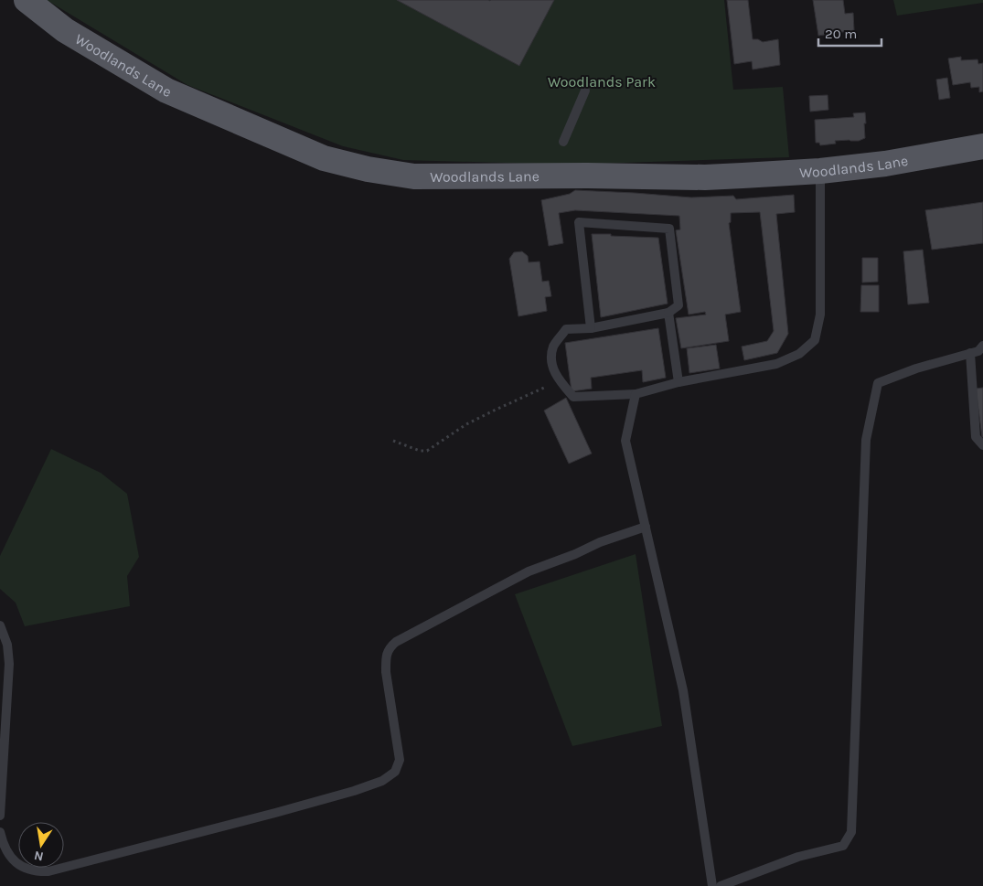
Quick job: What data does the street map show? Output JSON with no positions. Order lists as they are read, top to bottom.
{
  "streets": {
    "main road": ["Woodlands Lane"]
  },
  "parks": ["Woodlands Park"],
  "scale_bar": "20 m",
  "north": "bottom"
}
